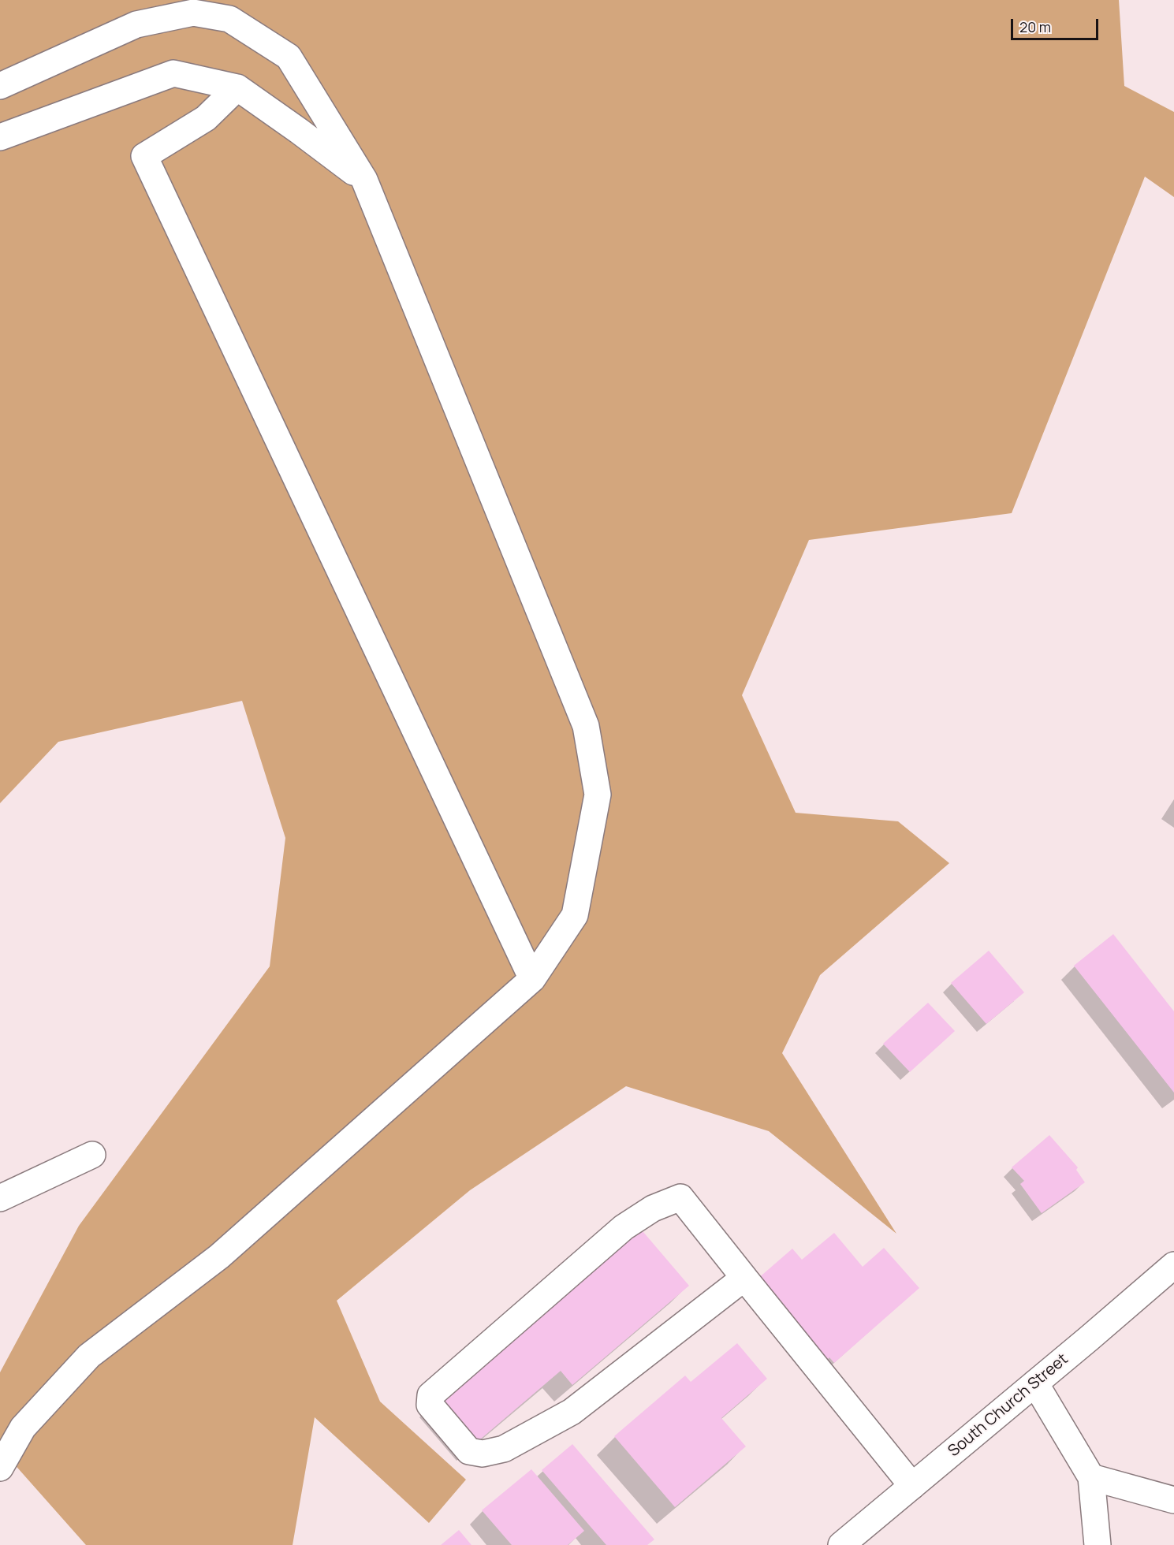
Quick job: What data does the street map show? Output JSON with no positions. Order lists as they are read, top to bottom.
{
  "streets": {
    "main road": ["South Church Street"]
  },
  "scale_bar": "20 m"
}
